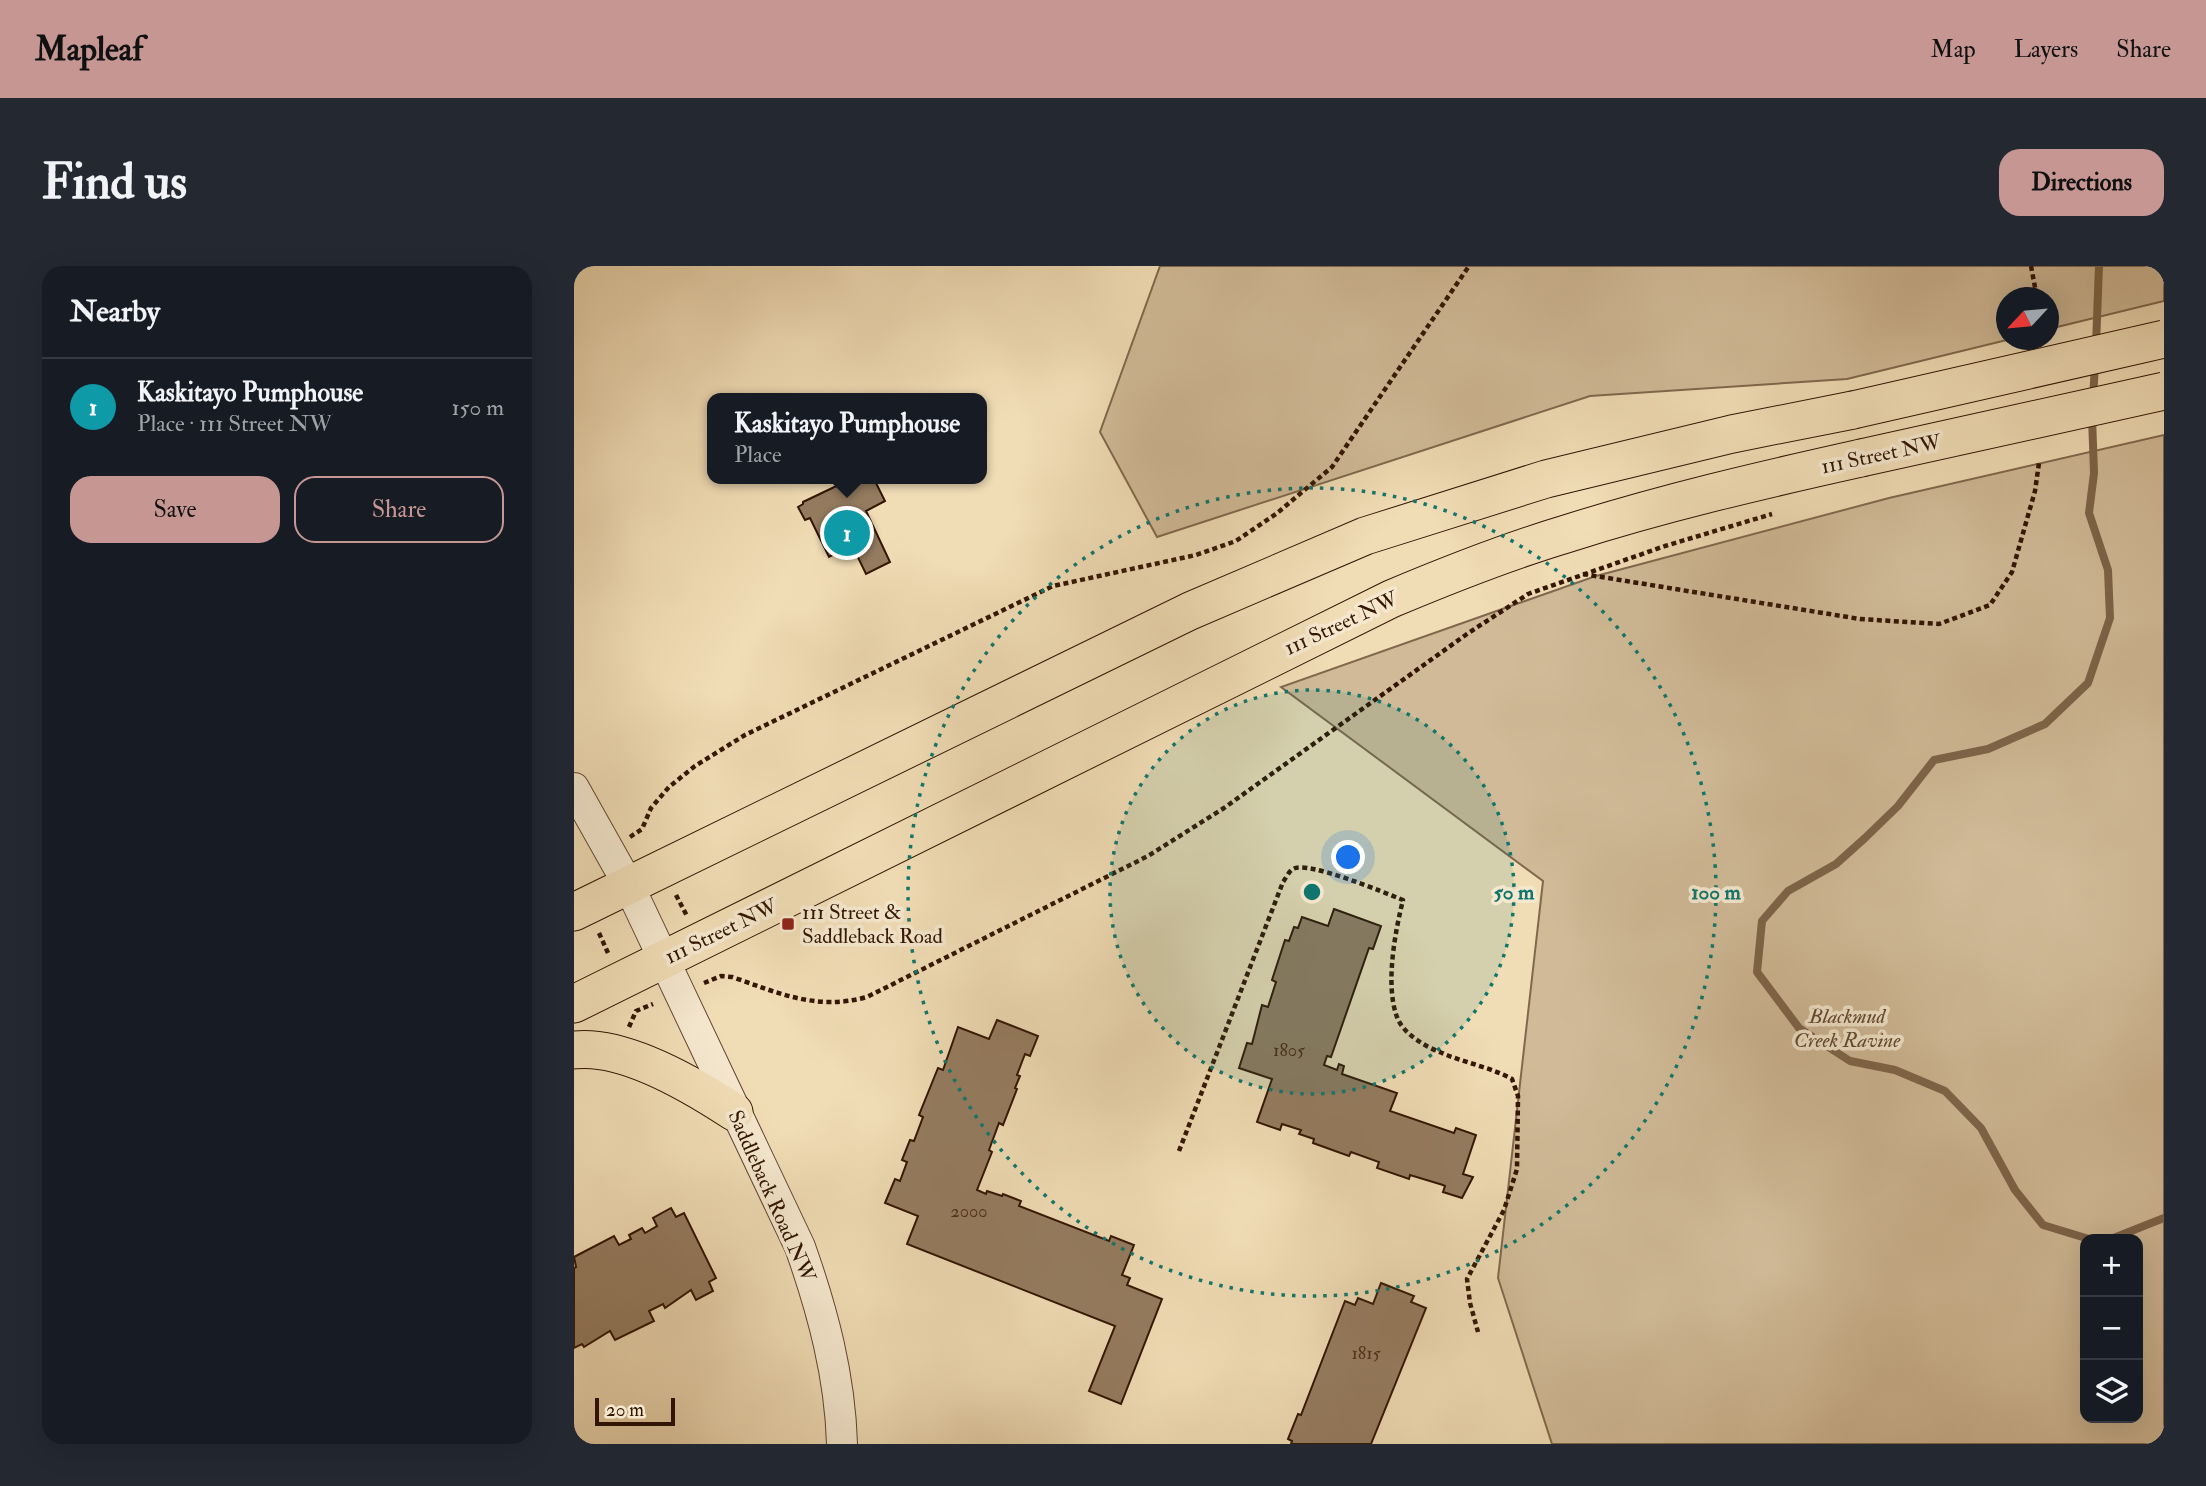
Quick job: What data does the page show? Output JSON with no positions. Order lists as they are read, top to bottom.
{
  "streets": {
    "main road": ["111 Street NW"],
    "street": ["Saddleback Road NW"]
  },
  "crossings": [
    ["111 Street NW", "Saddleback Road NW"]
  ],
  "parks": ["Blackmud Creek Ravine"],
  "places": {
    "transit": ["111 Street & Saddleback Road"]
  },
  "house_numbers": ["1805", "2000", "1815"],
  "scale_bar": "20 m",
  "north": "bottom left",
  "page": {
    "header": "Mapleaf",
    "nav": ["Map", "Layers", "Share"],
    "buttons": [
      "Directions",
      ["Save", "Share"]
    ],
    "title": "Find us",
    "heading": "Nearby",
    "list": [
      {
        "mark": "1",
        "name": "Kaskitayo Pumphouse",
        "note": "Place · 111 Street NW",
        "value": "150 m"
      }
    ],
    "popup": ["Kaskitayo Pumphouse", "Place"],
    "pins": "1",
    "map_buttons": ["+", "−"],
    "scale": "20 m"
  },
  "rings": ["50 m", "100 m"]
}
